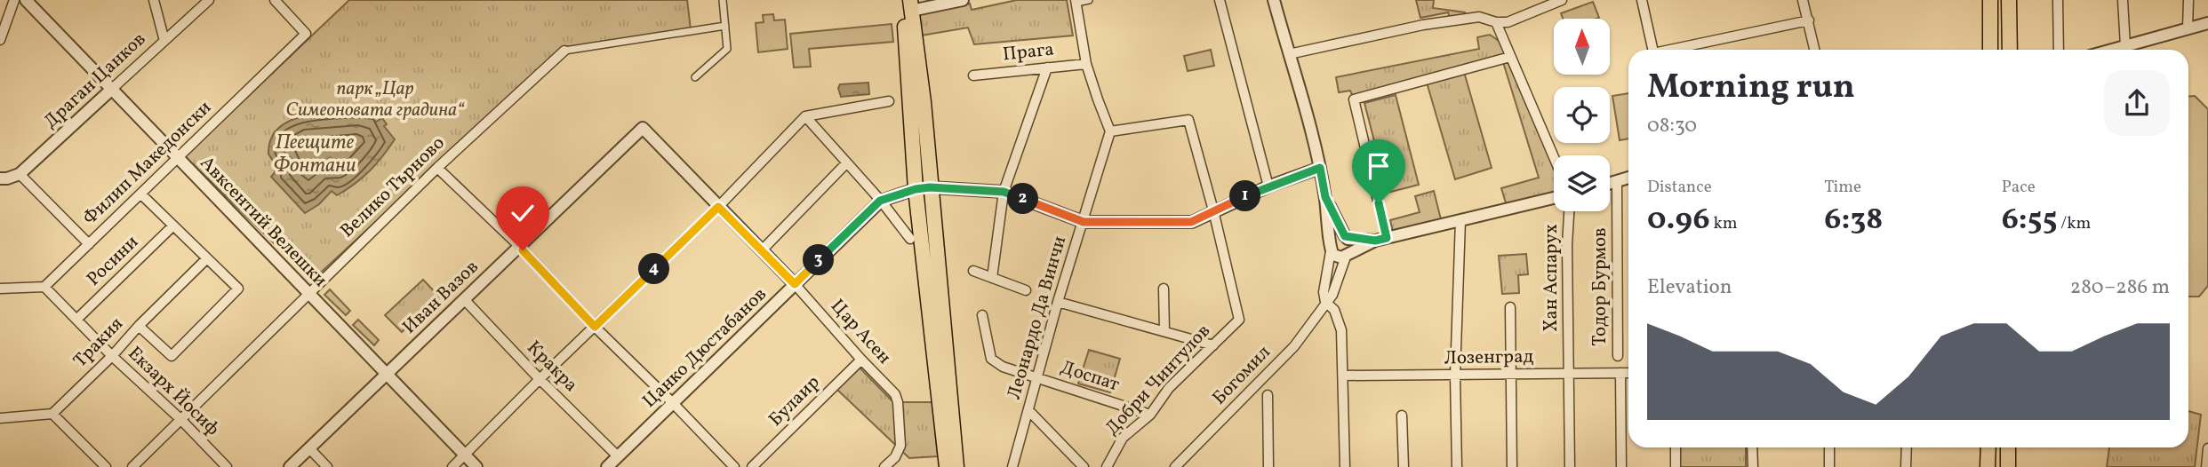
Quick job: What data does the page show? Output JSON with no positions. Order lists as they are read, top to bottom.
{
  "streets": {
    "street": [
      "Прага",
      "Драган Цанков",
      "Филип Македонски",
      "Велико Търново",
      "Авксентий Велешки",
      "Росини",
      "Хан Аспарух",
      "Тодор Бурмов",
      "Иван Вазов",
      "Леонардо Да Винчи",
      "Цар Асен",
      "Тракия",
      "Цанко Дюстабанов",
      "Лозенград",
      "Кракра",
      "Богомил",
      "Доспат",
      "Добри Чинтулов",
      "Екзарх Йосиф",
      "Булаир"
    ]
  },
  "crossings": [
    ["Драган Цанков", "Авксентий Велешки"],
    ["Филип Македонски", "Авксентий Велешки"],
    ["Филип Македонски", "Екзарх Йосиф"],
    ["Велико Търново", "Авксентий Велешки"],
    ["Велико Търново", "Екзарх Йосиф"],
    ["Авксентий Велешки", "Иван Вазов"],
    ["Росини", "Екзарх Йосиф"],
    ["Хан Аспарух", "Лозенград"],
    ["Иван Вазов", "Цар Асен"],
    ["Иван Вазов", "Кракра"],
    ["Леонардо Да Винчи", "Доспат"],
    ["Цар Асен", "Цанко Дюстабанов"],
    ["Цар Асен", "Булаир"],
    ["Тракия", "Екзарх Йосиф"],
    ["Цанко Дюстабанов", "Кракра"],
    ["Доспат", "Добри Чинтулов"]
  ],
  "water": ["Пеещите Фонтани"],
  "parks": ["парк „Цар Симеоновата градина“"],
  "north": "top",
  "page": {
    "heading": ["Morning run", "08:30"],
    "stats": [
      ["Distance", "0.96 km"],
      ["Time", "6:38"],
      ["Pace", "6:55 /km"]
    ],
    "pins": [
      "1",
      "2",
      "3",
      "4"
    ],
    "chart": ["Elevation", "280–286 m"]
  }
}
